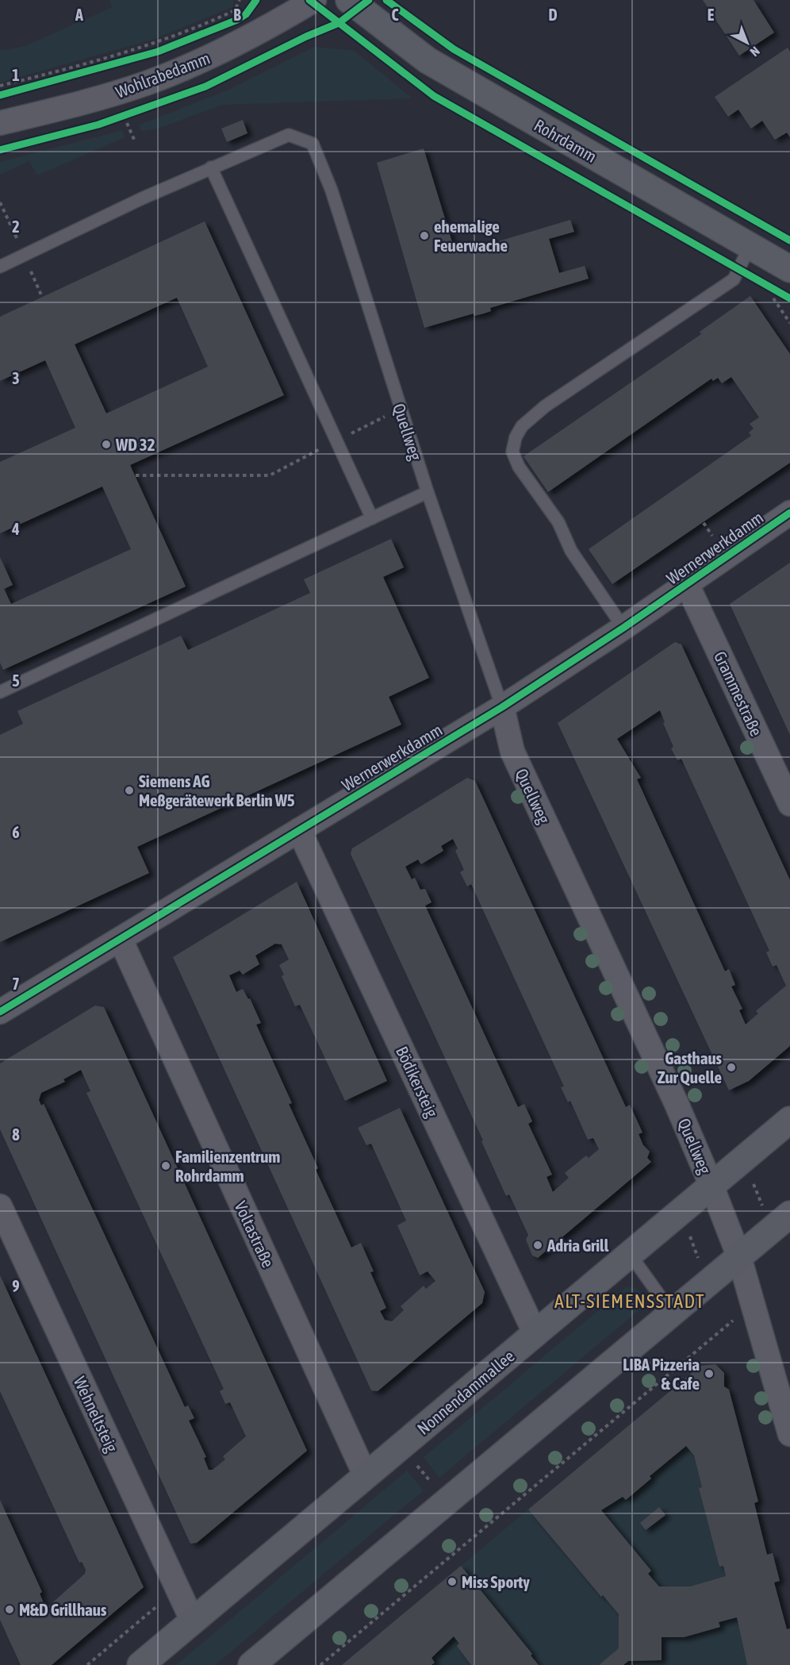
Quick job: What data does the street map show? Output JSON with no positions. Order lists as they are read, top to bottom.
{
  "streets": {
    "main road": ["Rohrdamm", "Nonnendammallee"],
    "street": [
      "Wohlrabedamm",
      "Quellweg",
      "Wernerwerkdamm",
      "Grammestraße",
      "Bödikersteig",
      "Voltastraße",
      "Wehneltsteig"
    ]
  },
  "crossings": [
    ["Quellweg", "Wernerwerkdamm"],
    ["Quellweg", "Nonnendammallee"],
    ["Wernerwerkdamm", "Grammestraße"],
    ["Wernerwerkdamm", "Bödikersteig"],
    ["Wernerwerkdamm", "Voltastraße"],
    ["Bödikersteig", "Nonnendammallee"],
    ["Voltastraße", "Nonnendammallee"],
    ["Nonnendammallee", "Wehneltsteig"]
  ],
  "districts": ["ALT-SIEMENSSTADT"],
  "places": [
    "ehemalige Feuerwache",
    "WD 32",
    "Siemens AG Meßgerätewerk Berlin W5",
    "Gasthaus Zur Quelle",
    "Familienzentrum Rohrdamm",
    "Adria Grill",
    "LIBA Pizzeria & Cafe",
    "Miss Sporty",
    "M&D Grillhaus"
  ],
  "north": "bottom right",
  "grid": {
    "columns": [
      "A",
      "B",
      "C",
      "D",
      "E"
    ],
    "rows": [
      "1",
      "2",
      "3",
      "4",
      "5",
      "6",
      "7",
      "8",
      "9"
    ]
  }
}
